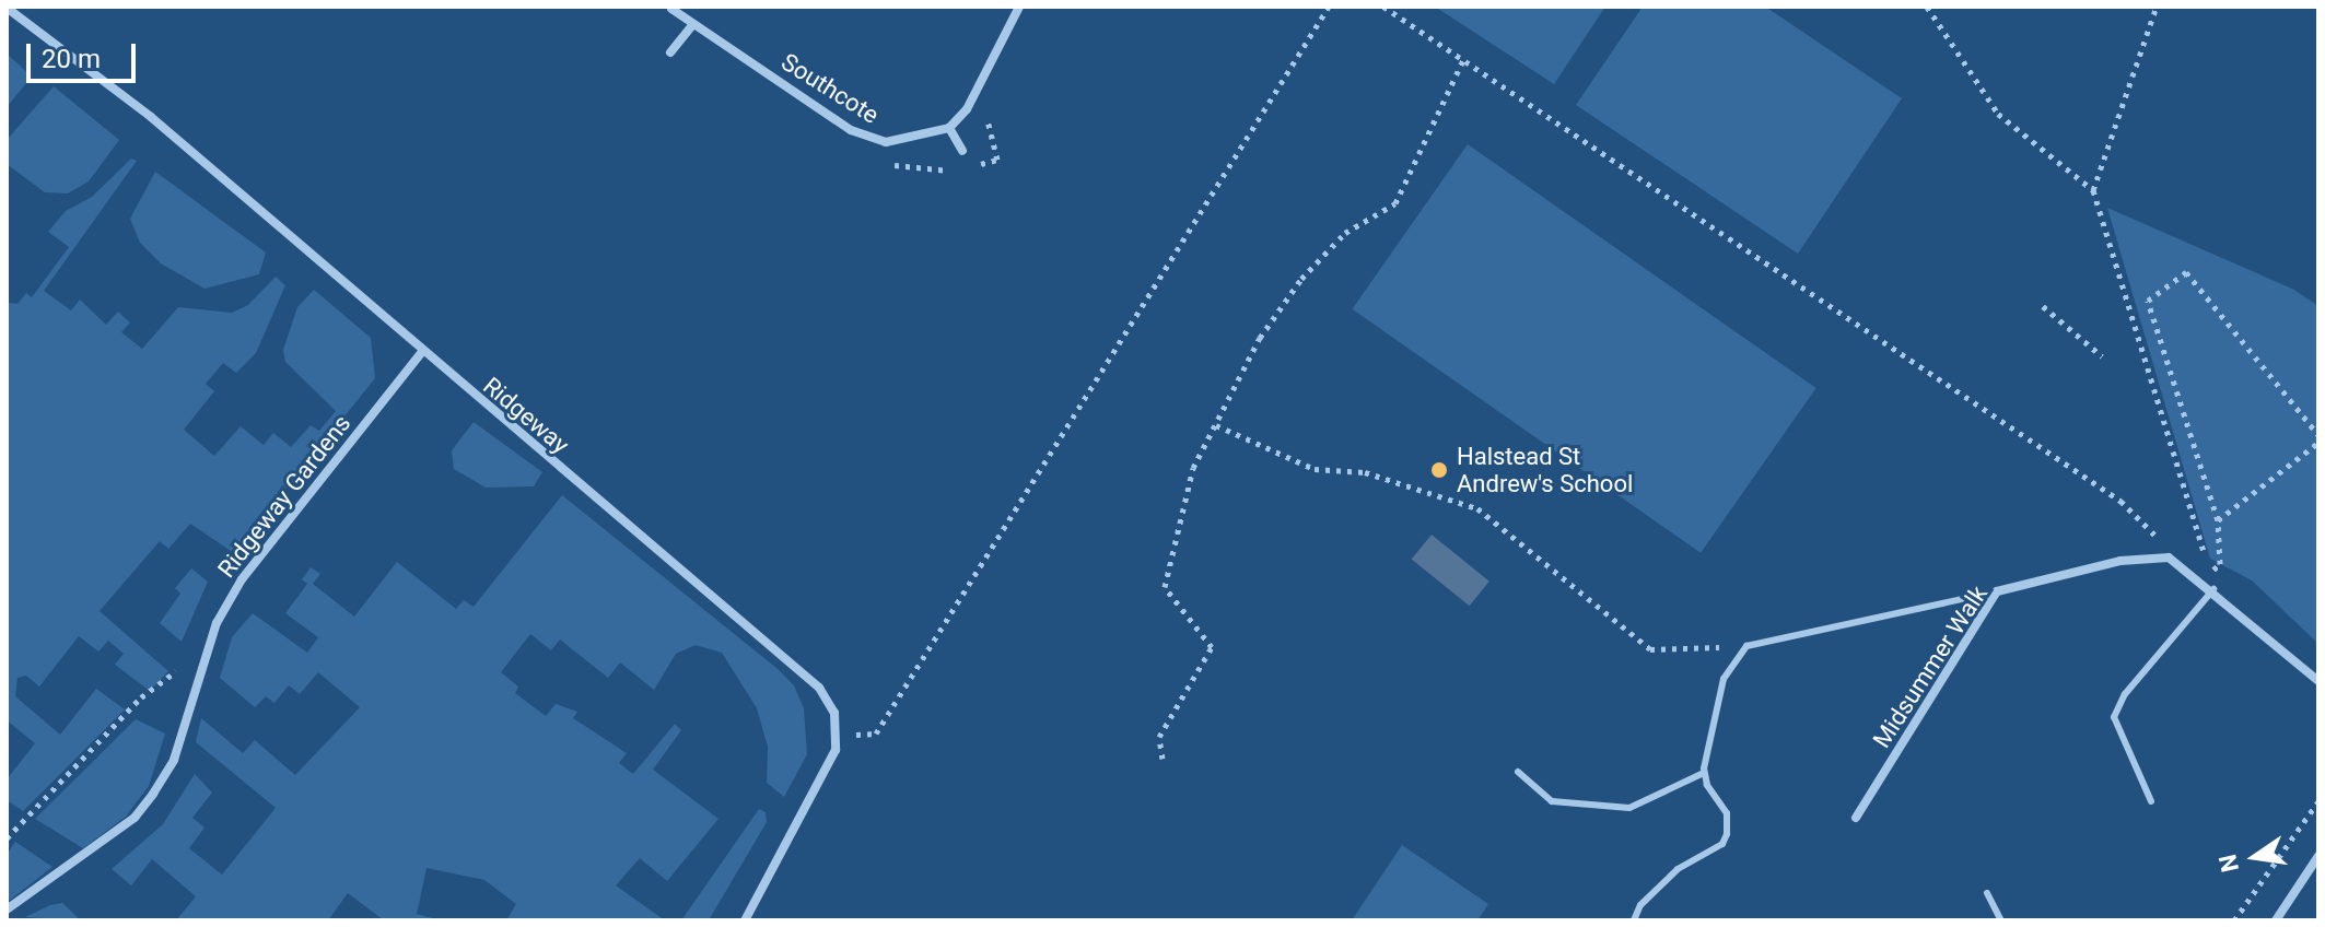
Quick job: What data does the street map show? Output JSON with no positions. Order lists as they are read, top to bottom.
{
  "streets": {
    "street": [
      "Southcote",
      "Ridgeway",
      "Ridgeway Gardens",
      "Midsummer Walk"
    ]
  },
  "crossings": [
    ["Ridgeway", "Ridgeway Gardens"]
  ],
  "places": ["Halstead St Andrew's School"],
  "scale_bar": "20 m",
  "north": "left"
}
